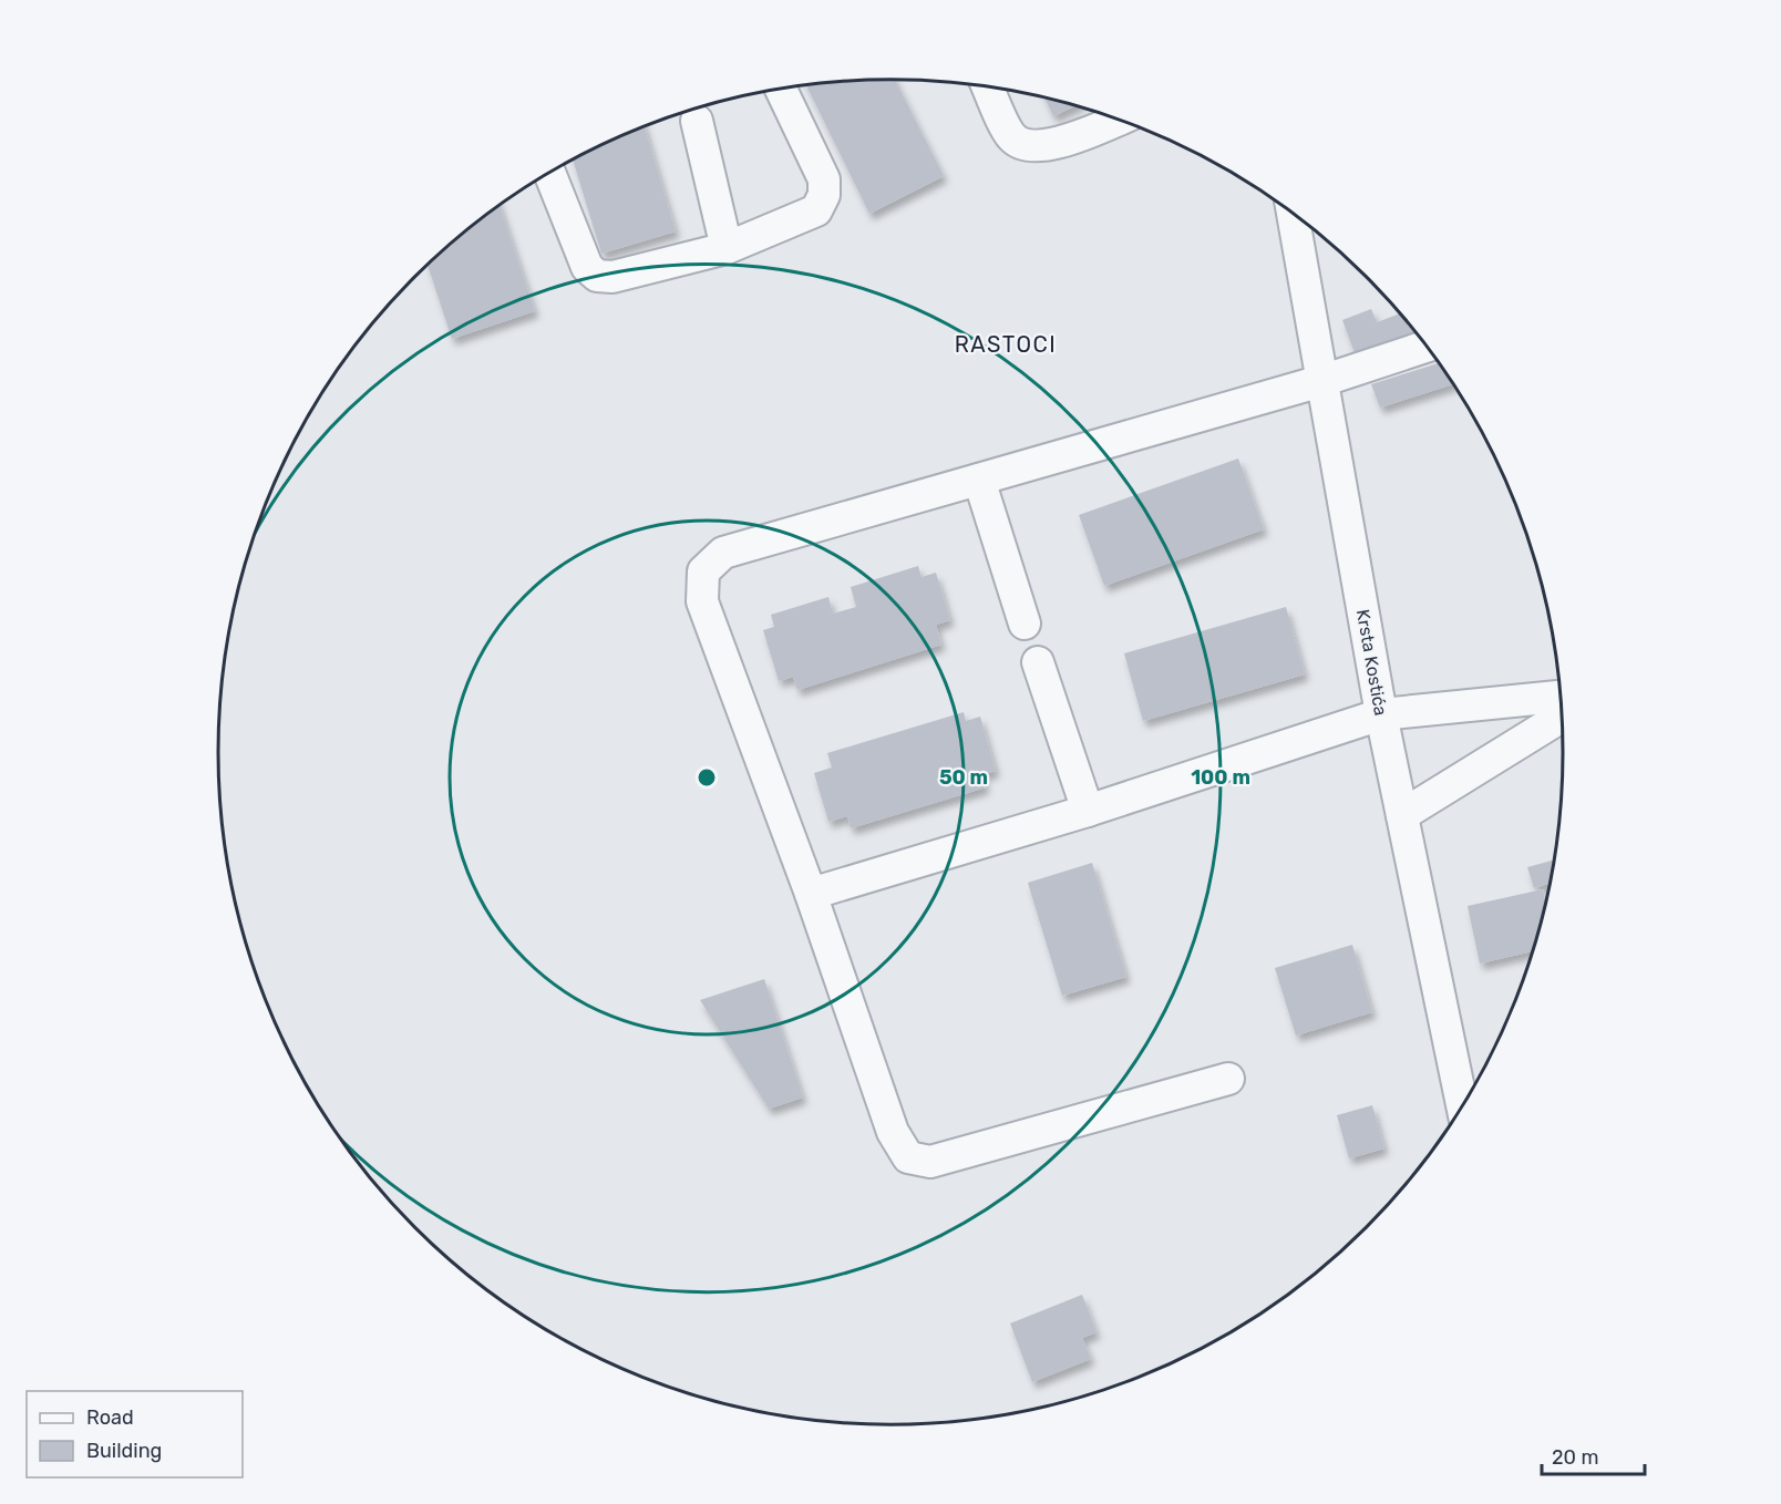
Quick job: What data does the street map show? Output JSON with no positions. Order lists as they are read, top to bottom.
{
  "streets": {
    "street": ["Krsta Kostića"]
  },
  "districts": ["RASTOCI"],
  "legend": ["Road", "Building"],
  "scale_bar": "20 m",
  "rings": ["50 m", "100 m"]
}
